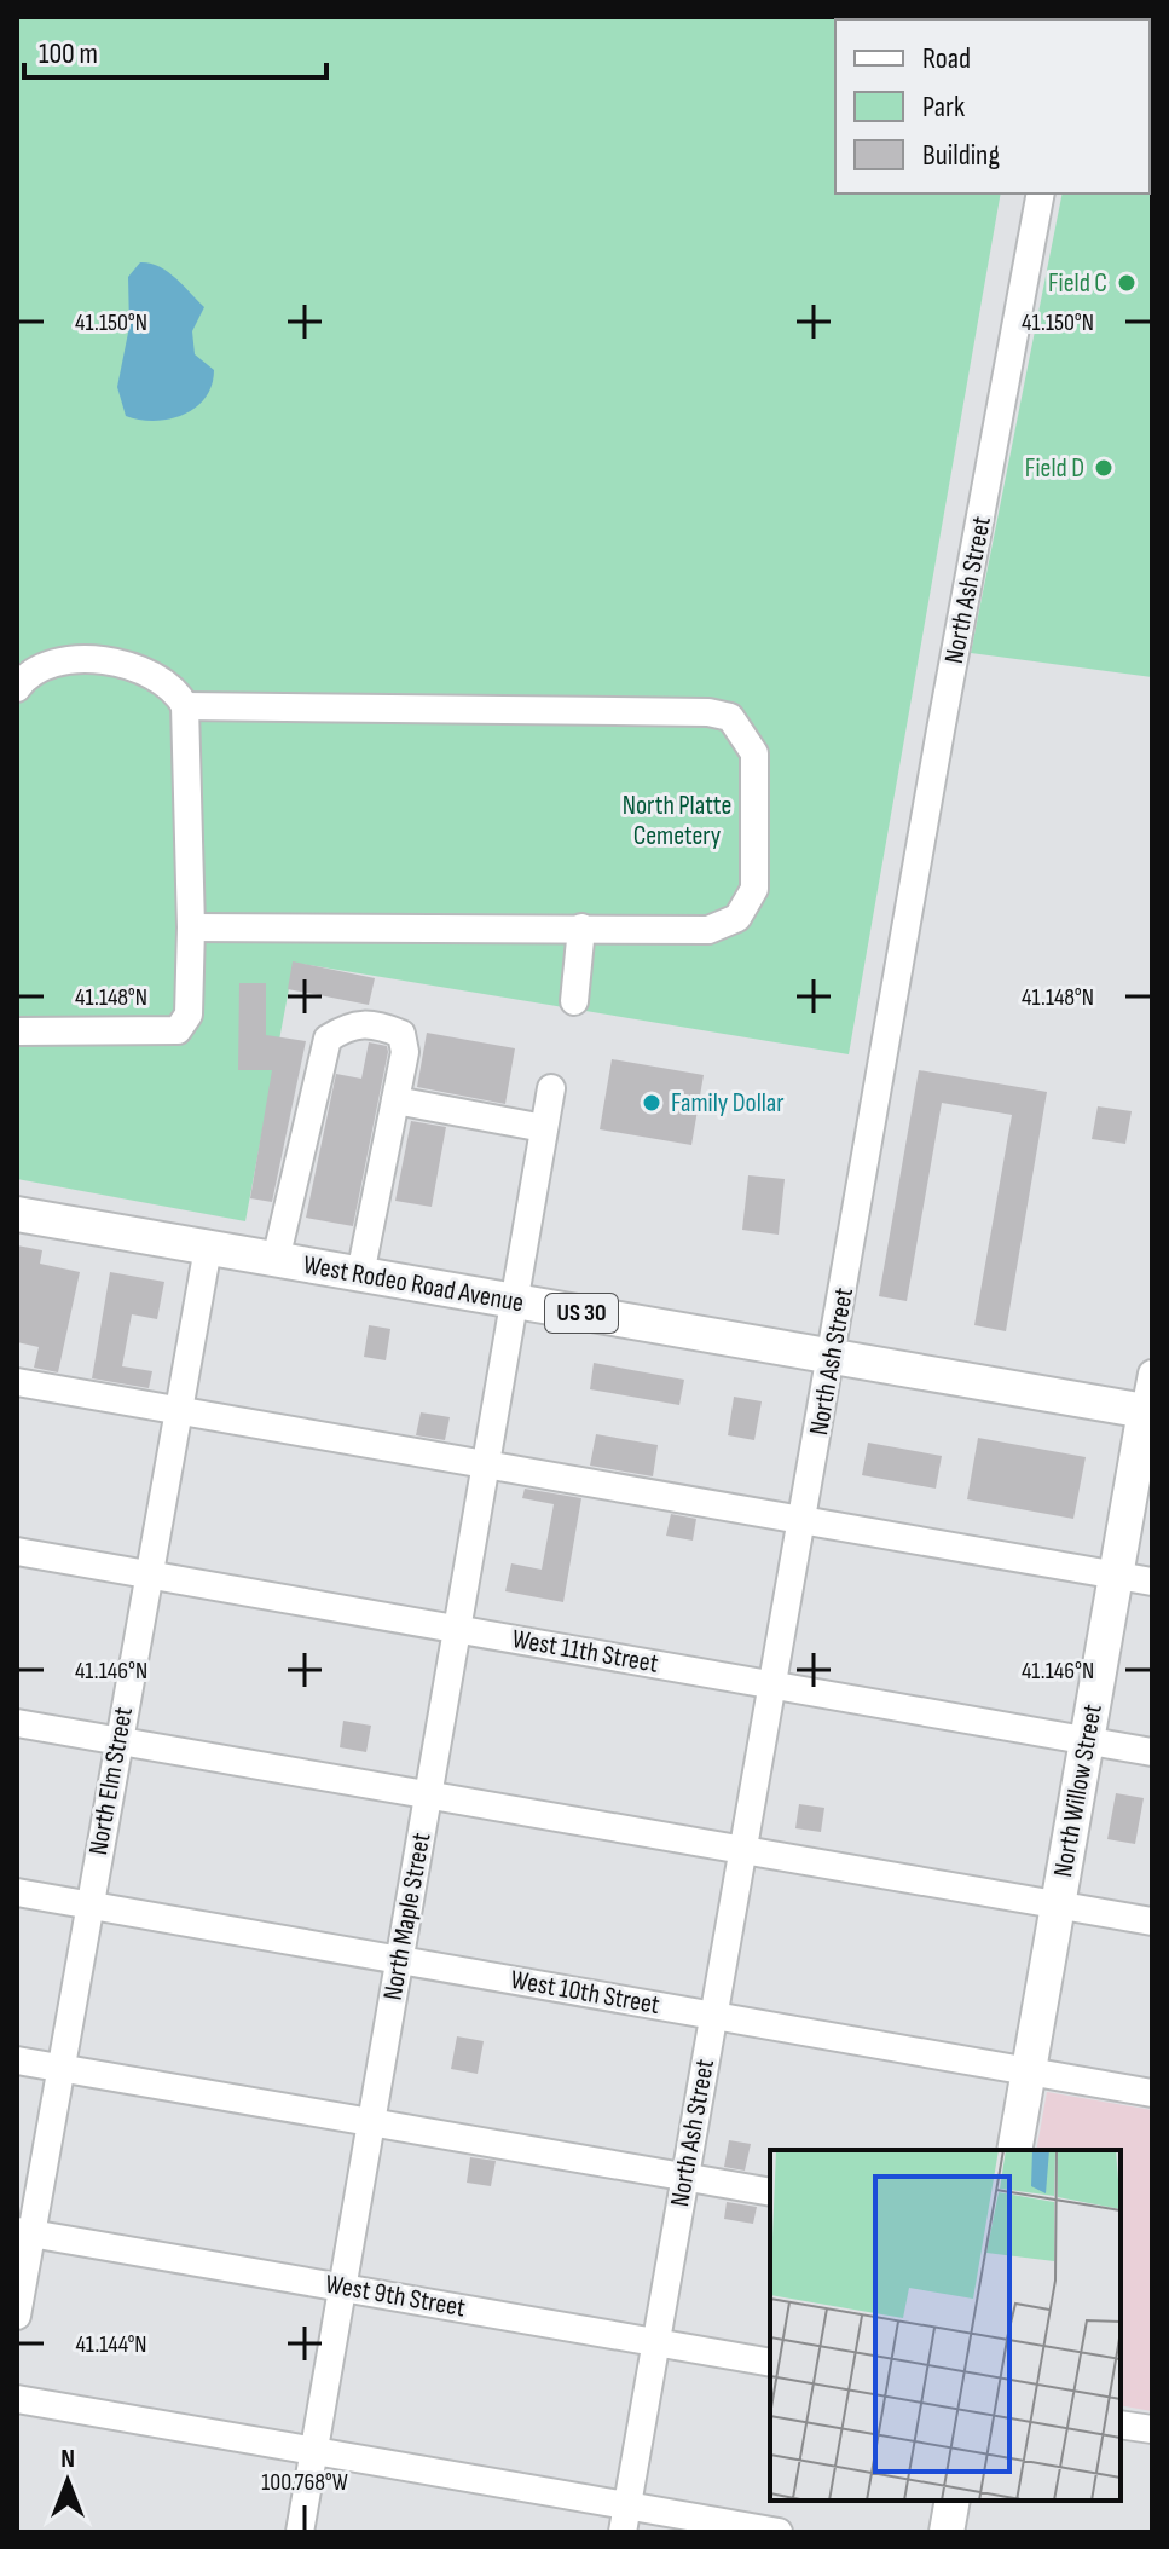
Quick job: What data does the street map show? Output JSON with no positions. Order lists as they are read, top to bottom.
{
  "streets": {
    "main road": ["West Rodeo Road Avenue", "US 30", "North Willow Street"],
    "street": [
      "North Ash Street",
      "West 11th Street",
      "North Elm Street",
      "North Maple Street",
      "West 10th Street",
      "West 9th Street"
    ]
  },
  "crossings": [
    ["North Ash Street", "West Rodeo Road Avenue"],
    ["North Ash Street", "West 11th Street"],
    ["North Ash Street", "West 10th Street"],
    ["North Ash Street", "West 9th Street"],
    ["West Rodeo Road Avenue", "North Elm Street"],
    ["West Rodeo Road Avenue", "North Willow Street"],
    ["West Rodeo Road Avenue", "North Maple Street"],
    ["West 11th Street", "North Elm Street"],
    ["West 11th Street", "North Willow Street"],
    ["West 11th Street", "North Maple Street"],
    ["North Elm Street", "West 10th Street"],
    ["North Elm Street", "West 9th Street"],
    ["North Willow Street", "West 10th Street"],
    ["North Maple Street", "West 10th Street"],
    ["North Maple Street", "West 9th Street"]
  ],
  "parks": ["North Platte Cemetery"],
  "places": ["Field C", "Field D", "Family Dollar"],
  "legend": ["Road", "Park", "Building"],
  "scale_bar": "100 m",
  "north": "top",
  "coordinates": [
    "41.150°N",
    "41.148°N",
    "41.146°N",
    "41.144°N",
    "100.768°W"
  ]
}
